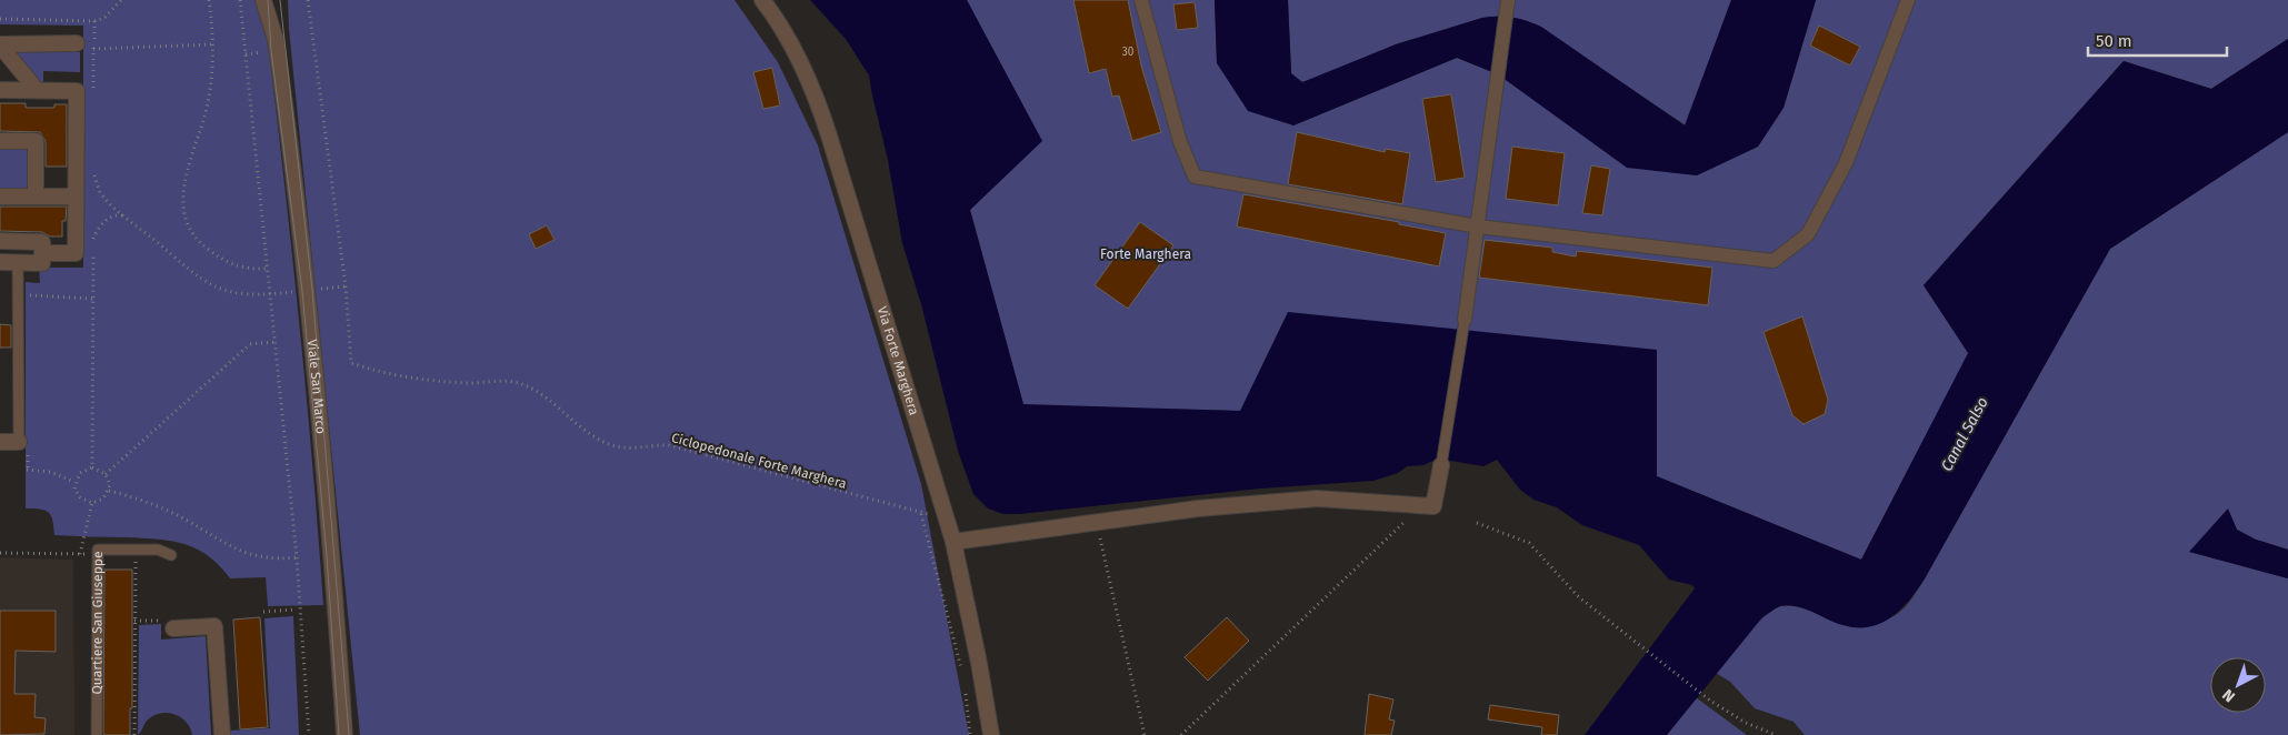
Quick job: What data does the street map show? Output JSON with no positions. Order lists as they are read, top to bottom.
{
  "streets": {
    "street": ["Via Forte Marghera", "Viale San Marco"],
    "lane": ["Quartiere San Giuseppe"],
    "path": ["Ciclopedonale Forte Marghera"]
  },
  "water": ["Canal Salso"],
  "parks": ["Forte Marghera"],
  "house_numbers": ["30"],
  "scale_bar": "50 m",
  "north": "bottom left"
}
